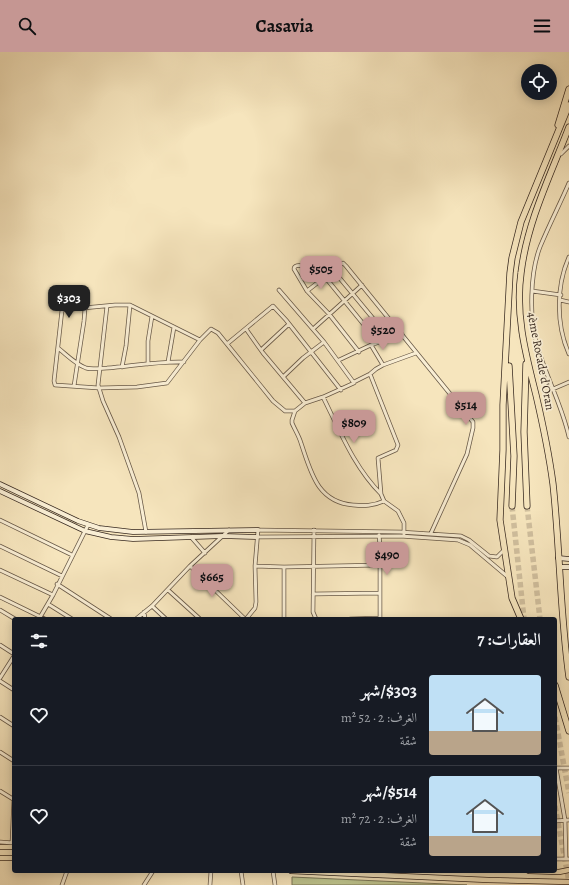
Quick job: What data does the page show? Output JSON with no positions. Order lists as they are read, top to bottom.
{
  "streets": {
    "highway": ["4ème Rocade d'Oran"]
  },
  "page": {
    "header": "Casavia",
    "price": [
      "$505",
      "$303",
      "$520",
      "$514",
      "$809",
      "$490",
      "$665"
    ],
    "heading": "العقارات: 7",
    "list": [
      {
        "name": "$303/شهر",
        "note": "الغرف: 2 · 52 m² · شقة"
      },
      {
        "name": "$514/شهر",
        "note": "الغرف: 2 · 72 m² · شقة"
      }
    ]
  }
}
